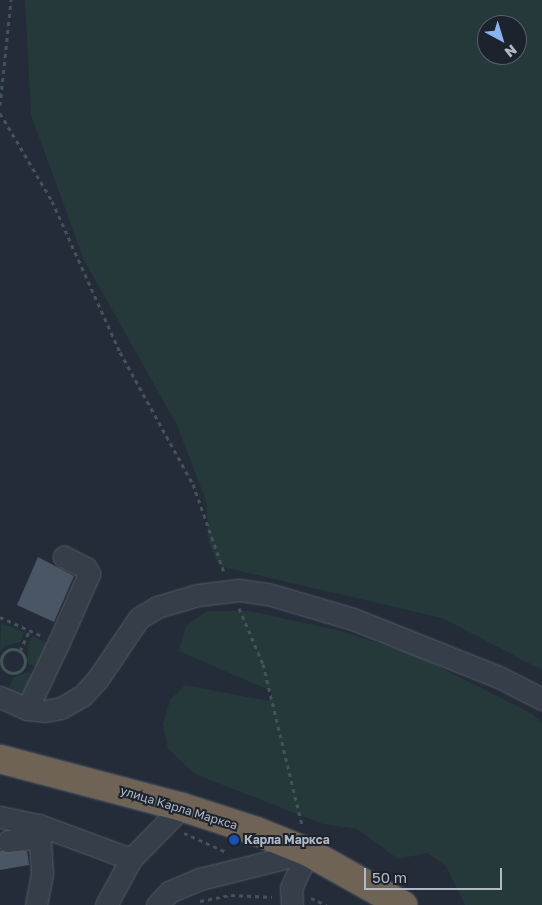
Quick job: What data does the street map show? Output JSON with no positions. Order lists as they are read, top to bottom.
{
  "streets": {
    "highway": ["улица Карла Маркса"]
  },
  "places": ["Карла Маркса"],
  "scale_bar": "50 m",
  "north": "bottom right"
}
